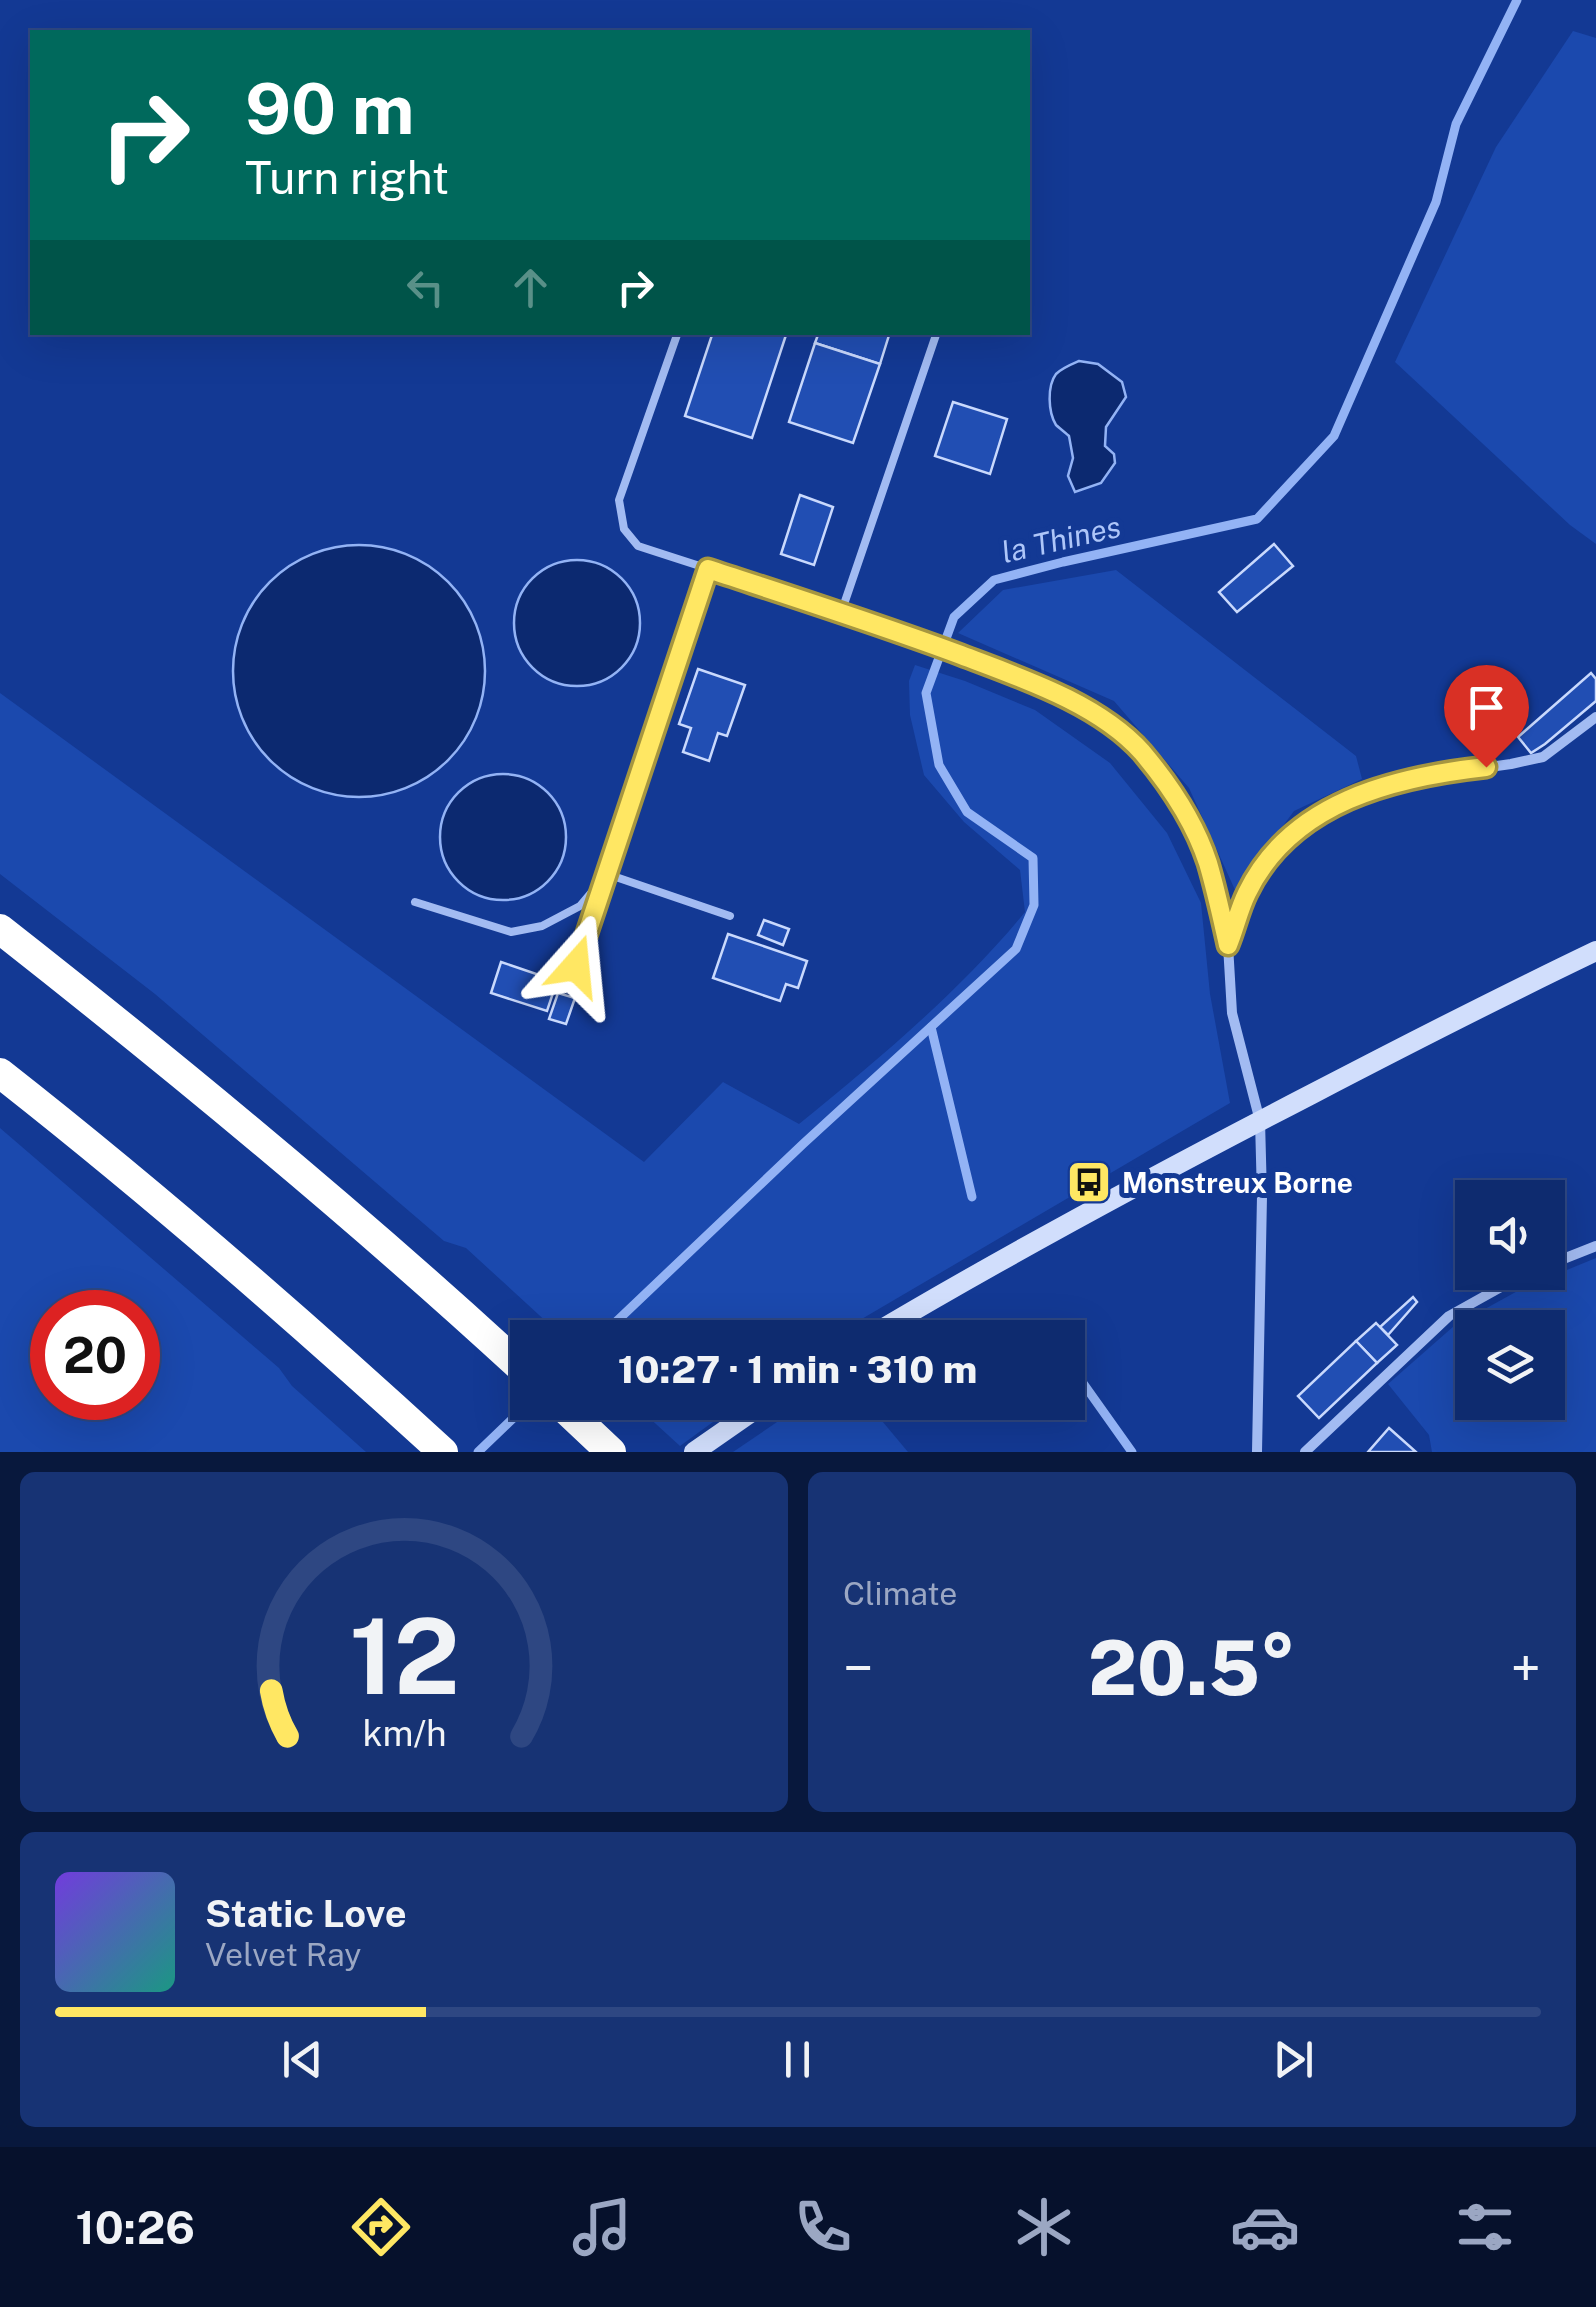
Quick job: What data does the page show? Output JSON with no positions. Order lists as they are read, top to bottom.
{
  "water": ["la Thines"],
  "places": {
    "bus stop": ["Monstreux Borne"]
  },
  "page": {
    "turn": ["90 m", "Turn right"],
    "limit": "20",
    "trip": "10:27 · 1 min · 310 m",
    "tile": "Climate",
    "heat": ["−", "20.5°", "+"],
    "song": ["Static Love", "Velvet Ray"],
    "tabs": "10:26",
    "gauge": ["12", "km/h"]
  }
}
